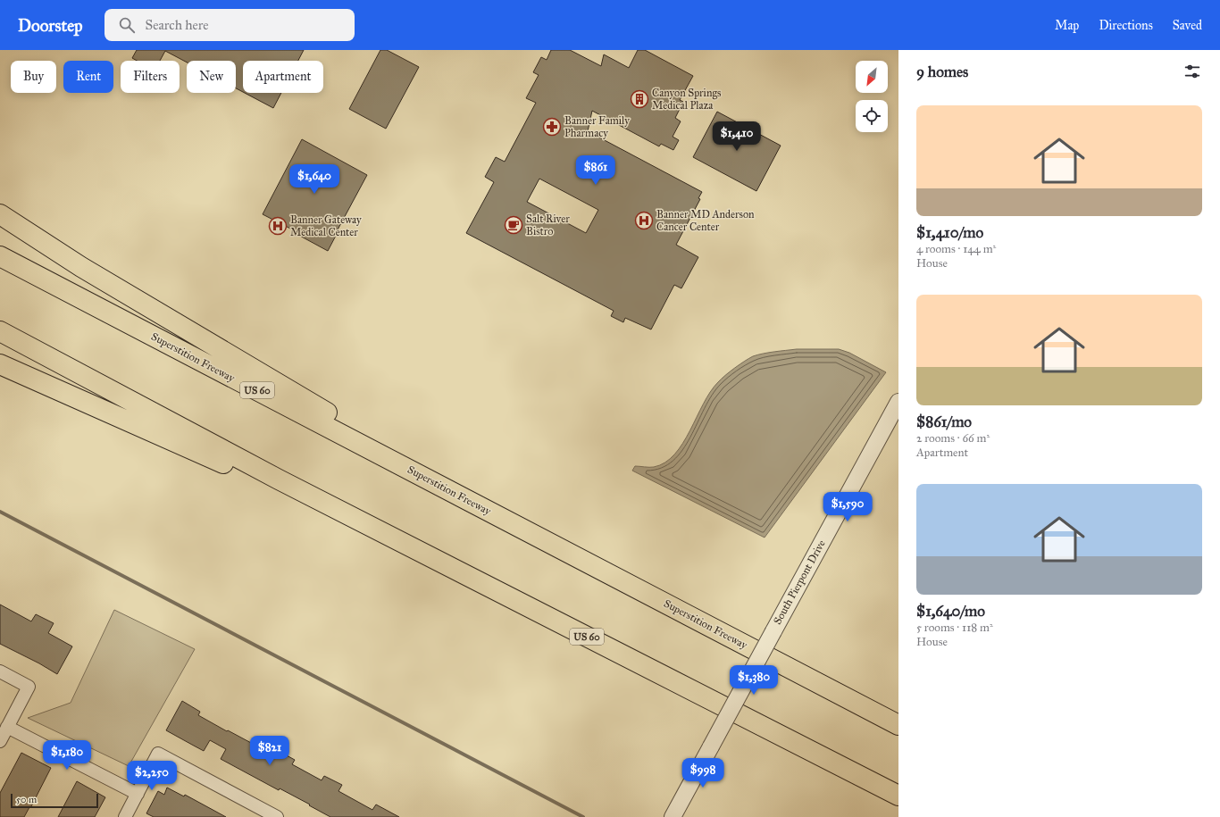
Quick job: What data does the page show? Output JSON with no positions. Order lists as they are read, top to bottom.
{
  "streets": {
    "highway": ["Superstition Freeway", "US 60"],
    "street": ["South Pierpont Drive"]
  },
  "places": {
    "building": ["Canyon Springs Medical Plaza"],
    "pharmacy": ["Banner Family Pharmacy"],
    "hospital": ["Banner MD Anderson Cancer Center", "Banner Gateway Medical Center"],
    "cafe": ["Salt River Bistro"]
  },
  "scale_bar": "50 m",
  "north": "bottom left",
  "page": {
    "header": "Doorstep",
    "search": "Search here",
    "nav": ["Map", "Directions", "Saved"],
    "heading": "9 homes",
    "chip": [
      "Buy",
      "Rent",
      "Filters",
      "New",
      "Apartment"
    ],
    "list": [
      {
        "name": "$1,410/mo",
        "note": "4 rooms · 144 m² · House"
      },
      {
        "name": "$861/mo",
        "note": "2 rooms · 66 m² · Apartment"
      },
      {
        "name": "$1,640/mo",
        "note": "5 rooms · 118 m² · House"
      }
    ],
    "price": [
      "$1,410",
      "$861",
      "$1,640",
      "$1,590",
      "$1,380",
      "$821",
      "$1,180",
      "$998",
      "$2,250"
    ],
    "scale": "50 m"
  }
}
